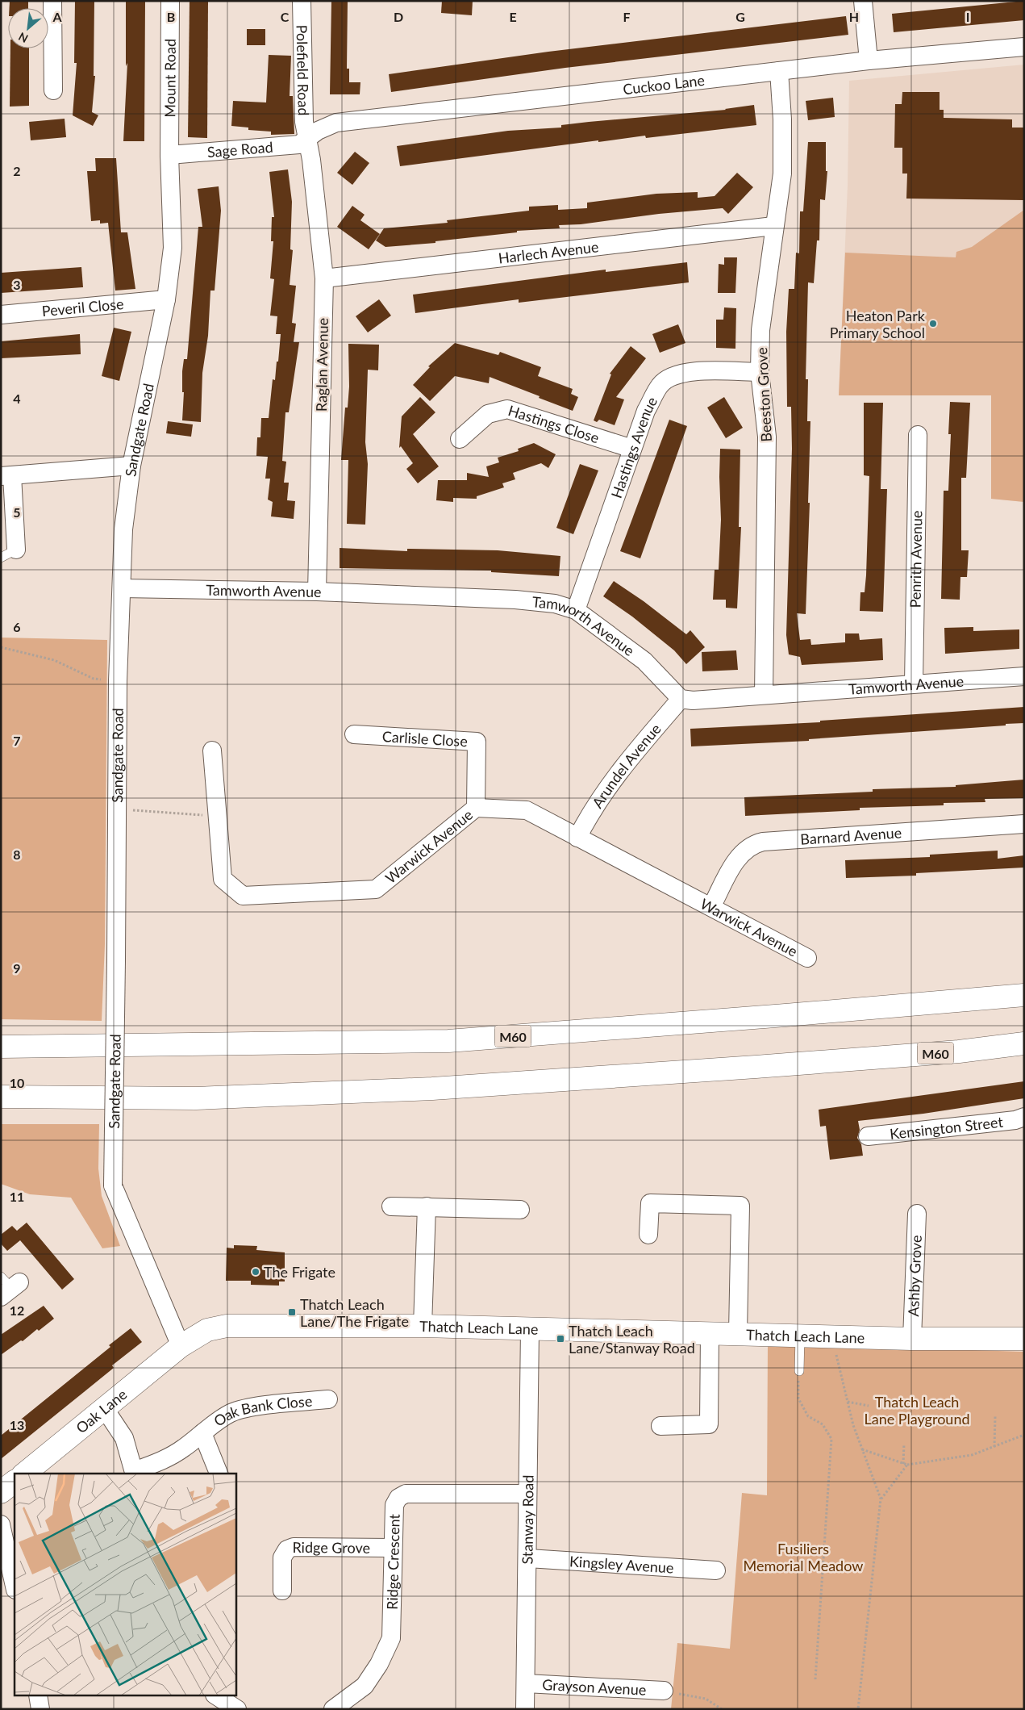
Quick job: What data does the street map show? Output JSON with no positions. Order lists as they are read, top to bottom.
{
  "streets": {
    "main road": ["M60", "Thatch Leach Lane", "Oak Lane"],
    "street": [
      "Polefield Road",
      "Mount Road",
      "Cuckoo Lane",
      "Sage Road",
      "Harlech Avenue",
      "Peveril Close",
      "Raglan Avenue",
      "Beeston Grove",
      "Hastings Close",
      "Sandgate Road",
      "Hastings Avenue",
      "Penrith Avenue",
      "Tamworth Avenue",
      "Carlisle Close",
      "Arundel Avenue",
      "Barnard Avenue",
      "Warwick Avenue",
      "Kensington Street",
      "Ashby Grove",
      "Oak Bank Close",
      "Stanway Road",
      "Ridge Grove",
      "Ridge Crescent",
      "Kingsley Avenue",
      "Grayson Avenue"
    ]
  },
  "crossings": [
    ["Polefield Road", "Cuckoo Lane"],
    ["Polefield Road", "Sage Road"],
    ["Polefield Road", "Raglan Avenue"],
    ["Mount Road", "Sage Road"],
    ["Mount Road", "Sandgate Road"],
    ["Cuckoo Lane", "Sage Road"],
    ["Cuckoo Lane", "Raglan Avenue"],
    ["Cuckoo Lane", "Beeston Grove"],
    ["Sage Road", "Raglan Avenue"],
    ["Sage Road", "Sandgate Road"],
    ["Harlech Avenue", "Raglan Avenue"],
    ["Harlech Avenue", "Beeston Grove"],
    ["Peveril Close", "Sandgate Road"],
    ["Raglan Avenue", "Tamworth Avenue"],
    ["Beeston Grove", "Hastings Avenue"],
    ["Beeston Grove", "Tamworth Avenue"],
    ["Hastings Close", "Hastings Avenue"],
    ["Sandgate Road", "Tamworth Avenue"],
    ["Sandgate Road", "Thatch Leach Lane"],
    ["Sandgate Road", "Oak Lane"],
    ["Hastings Avenue", "Tamworth Avenue"],
    ["Penrith Avenue", "Tamworth Avenue"],
    ["Tamworth Avenue", "Arundel Avenue"],
    ["Carlisle Close", "Warwick Avenue"],
    ["Arundel Avenue", "Warwick Avenue"],
    ["Barnard Avenue", "Warwick Avenue"],
    ["Ashby Grove", "Thatch Leach Lane"],
    ["Thatch Leach Lane", "Oak Lane"],
    ["Thatch Leach Lane", "Stanway Road"],
    ["Stanway Road", "Ridge Crescent"],
    ["Stanway Road", "Kingsley Avenue"],
    ["Stanway Road", "Grayson Avenue"],
    ["Ridge Grove", "Ridge Crescent"]
  ],
  "parks": ["Thatch Leach Lane Playground", "Fusiliers Memorial Meadow"],
  "places": {
    "other": ["Heaton Park Primary School", "The Frigate"],
    "transit": ["Thatch Leach Lane/The Frigate", "Thatch Leach Lane/Stanway Road"]
  },
  "north": "bottom left",
  "grid": {
    "columns": [
      "A",
      "B",
      "C",
      "D",
      "E",
      "F",
      "G",
      "H",
      "I"
    ],
    "rows": [
      "2",
      "3",
      "4",
      "5",
      "6",
      "7",
      "8",
      "9",
      "10",
      "11",
      "12",
      "13"
    ]
  }
}
